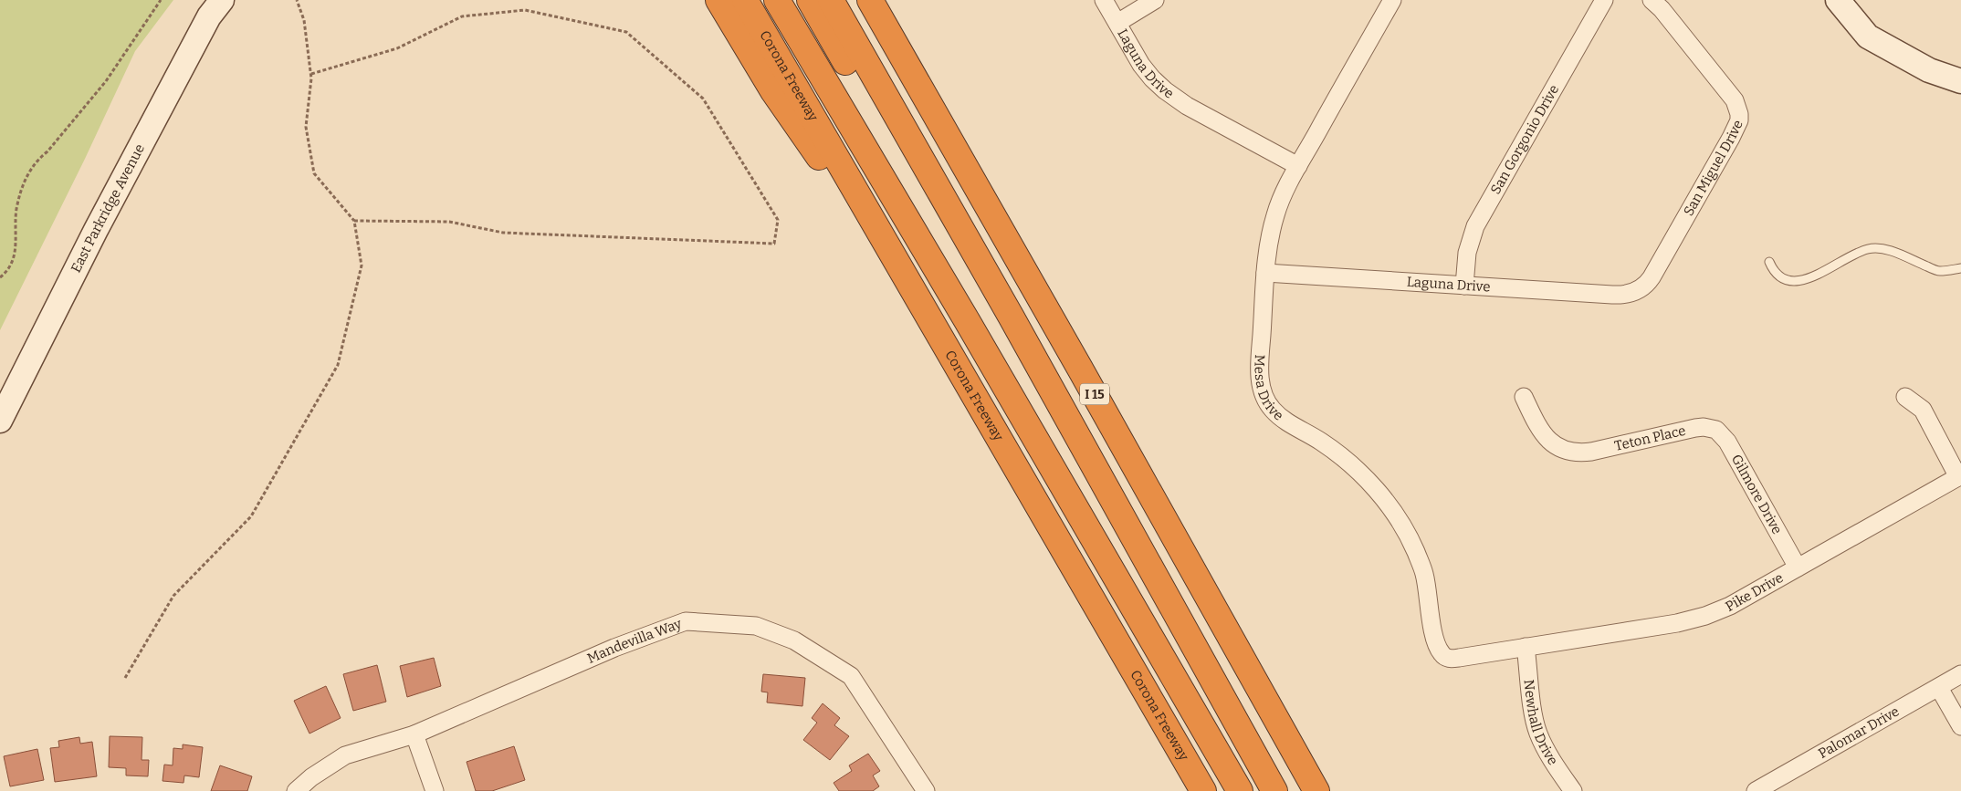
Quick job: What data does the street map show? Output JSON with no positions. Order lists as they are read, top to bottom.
{
  "streets": {
    "highway": ["Corona Freeway", "I 15"],
    "main road": ["East Parkridge Avenue"],
    "street": [
      "Laguna Drive",
      "San Gorgonio Drive",
      "San Miguel Drive",
      "Mesa Drive",
      "Teton Place",
      "Gilmore Drive",
      "Pike Drive",
      "Mandevilla Way",
      "Newhall Drive",
      "Palomar Drive"
    ]
  },
  "crossings": [
    ["Laguna Drive", "San Gorgonio Drive"],
    ["Laguna Drive", "San Miguel Drive"],
    ["Laguna Drive", "Mesa Drive"],
    ["Mesa Drive", "Pike Drive"],
    ["Mesa Drive", "Newhall Drive"],
    ["Teton Place", "Gilmore Drive"],
    ["Gilmore Drive", "Pike Drive"],
    ["Pike Drive", "Newhall Drive"]
  ]
}
